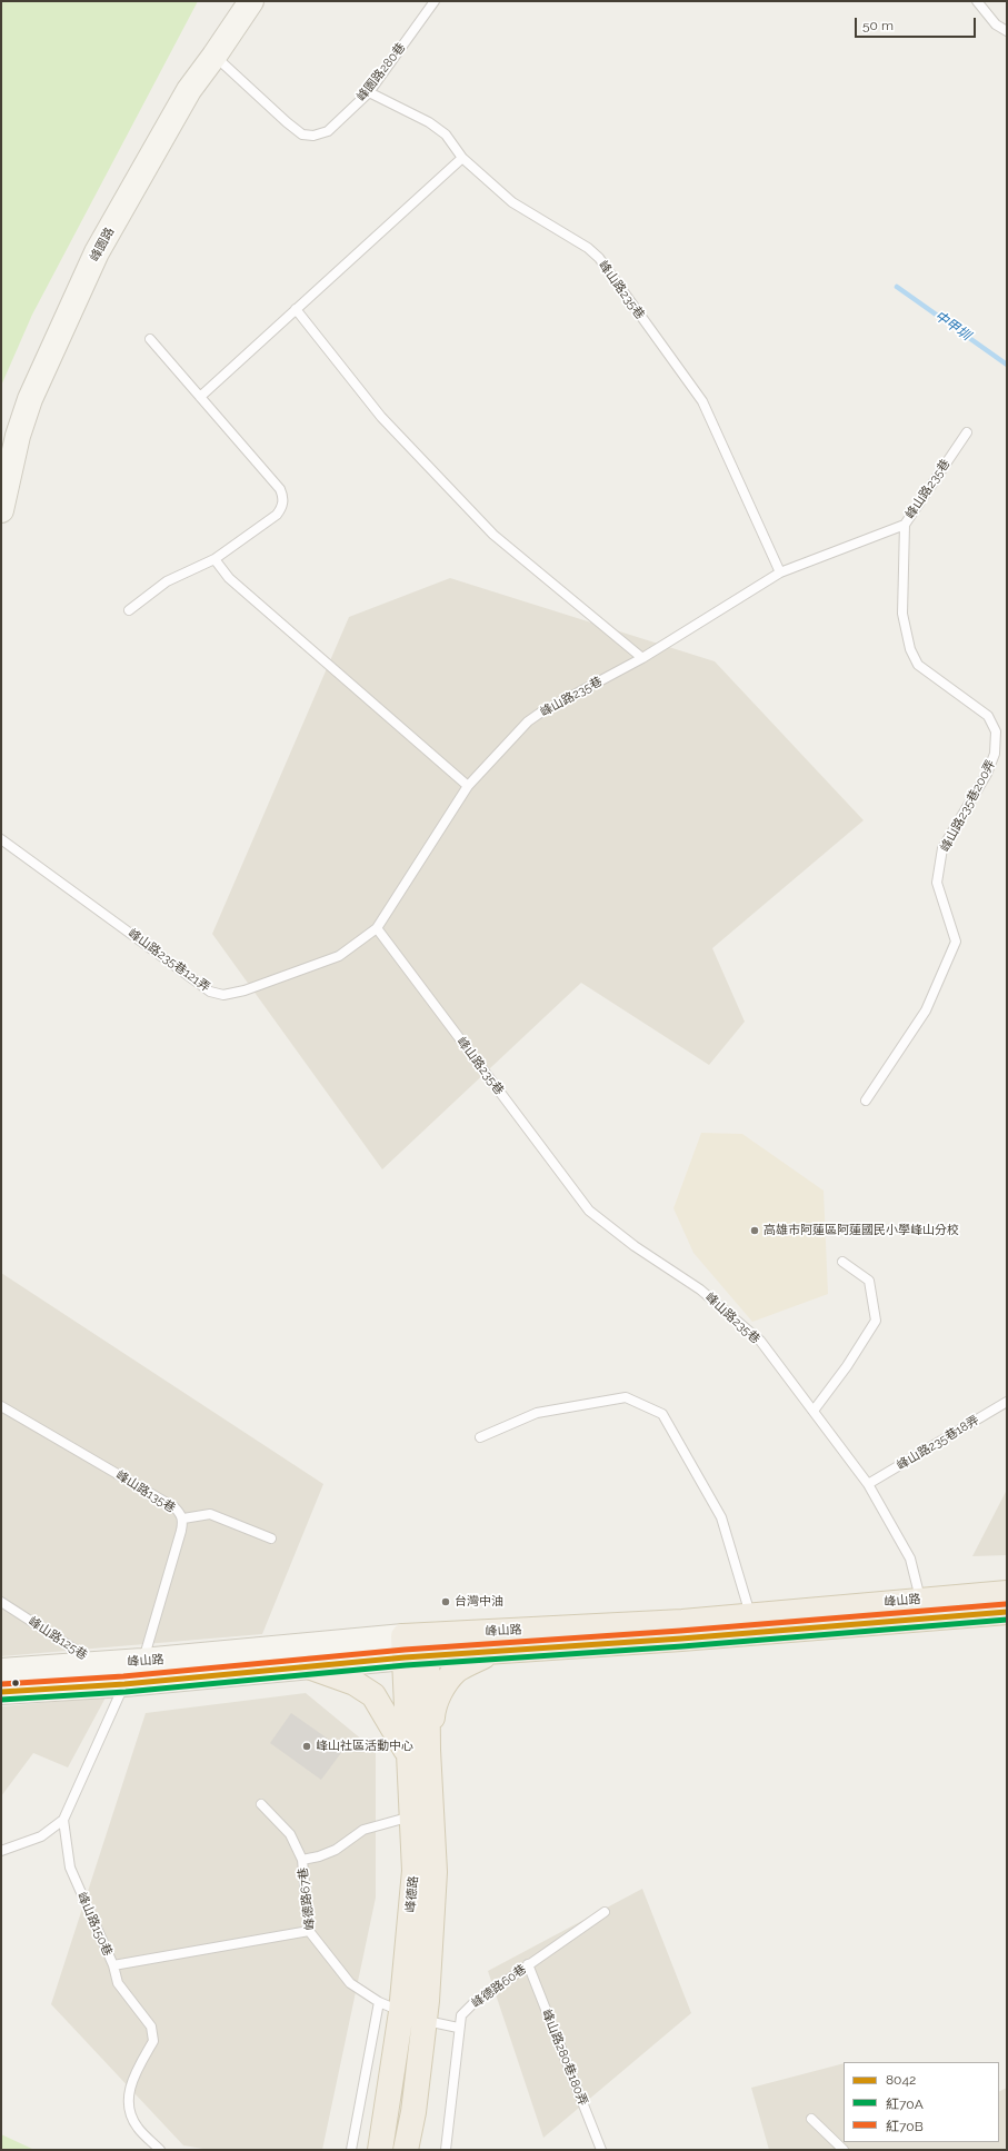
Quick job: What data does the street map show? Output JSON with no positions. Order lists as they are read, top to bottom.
{
  "streets": {
    "main road": ["峰山路", "峰德路"],
    "street": ["峰園路"],
    "lane": [
      "峰園路280巷",
      "峰山路235巷",
      "峰山路235巷200弄",
      "峰山路235巷121弄",
      "峰山路235巷18弄",
      "峰山路135巷",
      "峰山路125巷",
      "峰德路67巷",
      "峰山路150巷",
      "峰德路60巷",
      "峰山路280巷180弄"
    ]
  },
  "crossings": [
    ["峰園路280巷", "峰園路"],
    ["峰園路280巷", "峰山路235巷"],
    ["峰山路235巷", "峰山路235巷200弄"],
    ["峰山路235巷", "峰山路235巷121弄"],
    ["峰山路235巷", "峰山路235巷18弄"],
    ["峰山路235巷", "峰山路"],
    ["峰山路135巷", "峰山路"],
    ["峰山路", "峰山路125巷"],
    ["峰山路", "峰德路"],
    ["峰德路", "峰德路67巷"],
    ["峰德路67巷", "峰德路60巷"],
    ["峰德路60巷", "峰山路280巷180弄"]
  ],
  "water": ["中甲圳"],
  "places": ["高雄市阿蓮區阿蓮國民小學峰山分校", "台灣中油", "峰山社區活動中心"],
  "lines": ["transit line 紅70B", "transit line 8042", "transit line 紅70A"],
  "legend": ["8042", "紅70A", "紅70B"],
  "scale_bar": "50 m"
}
